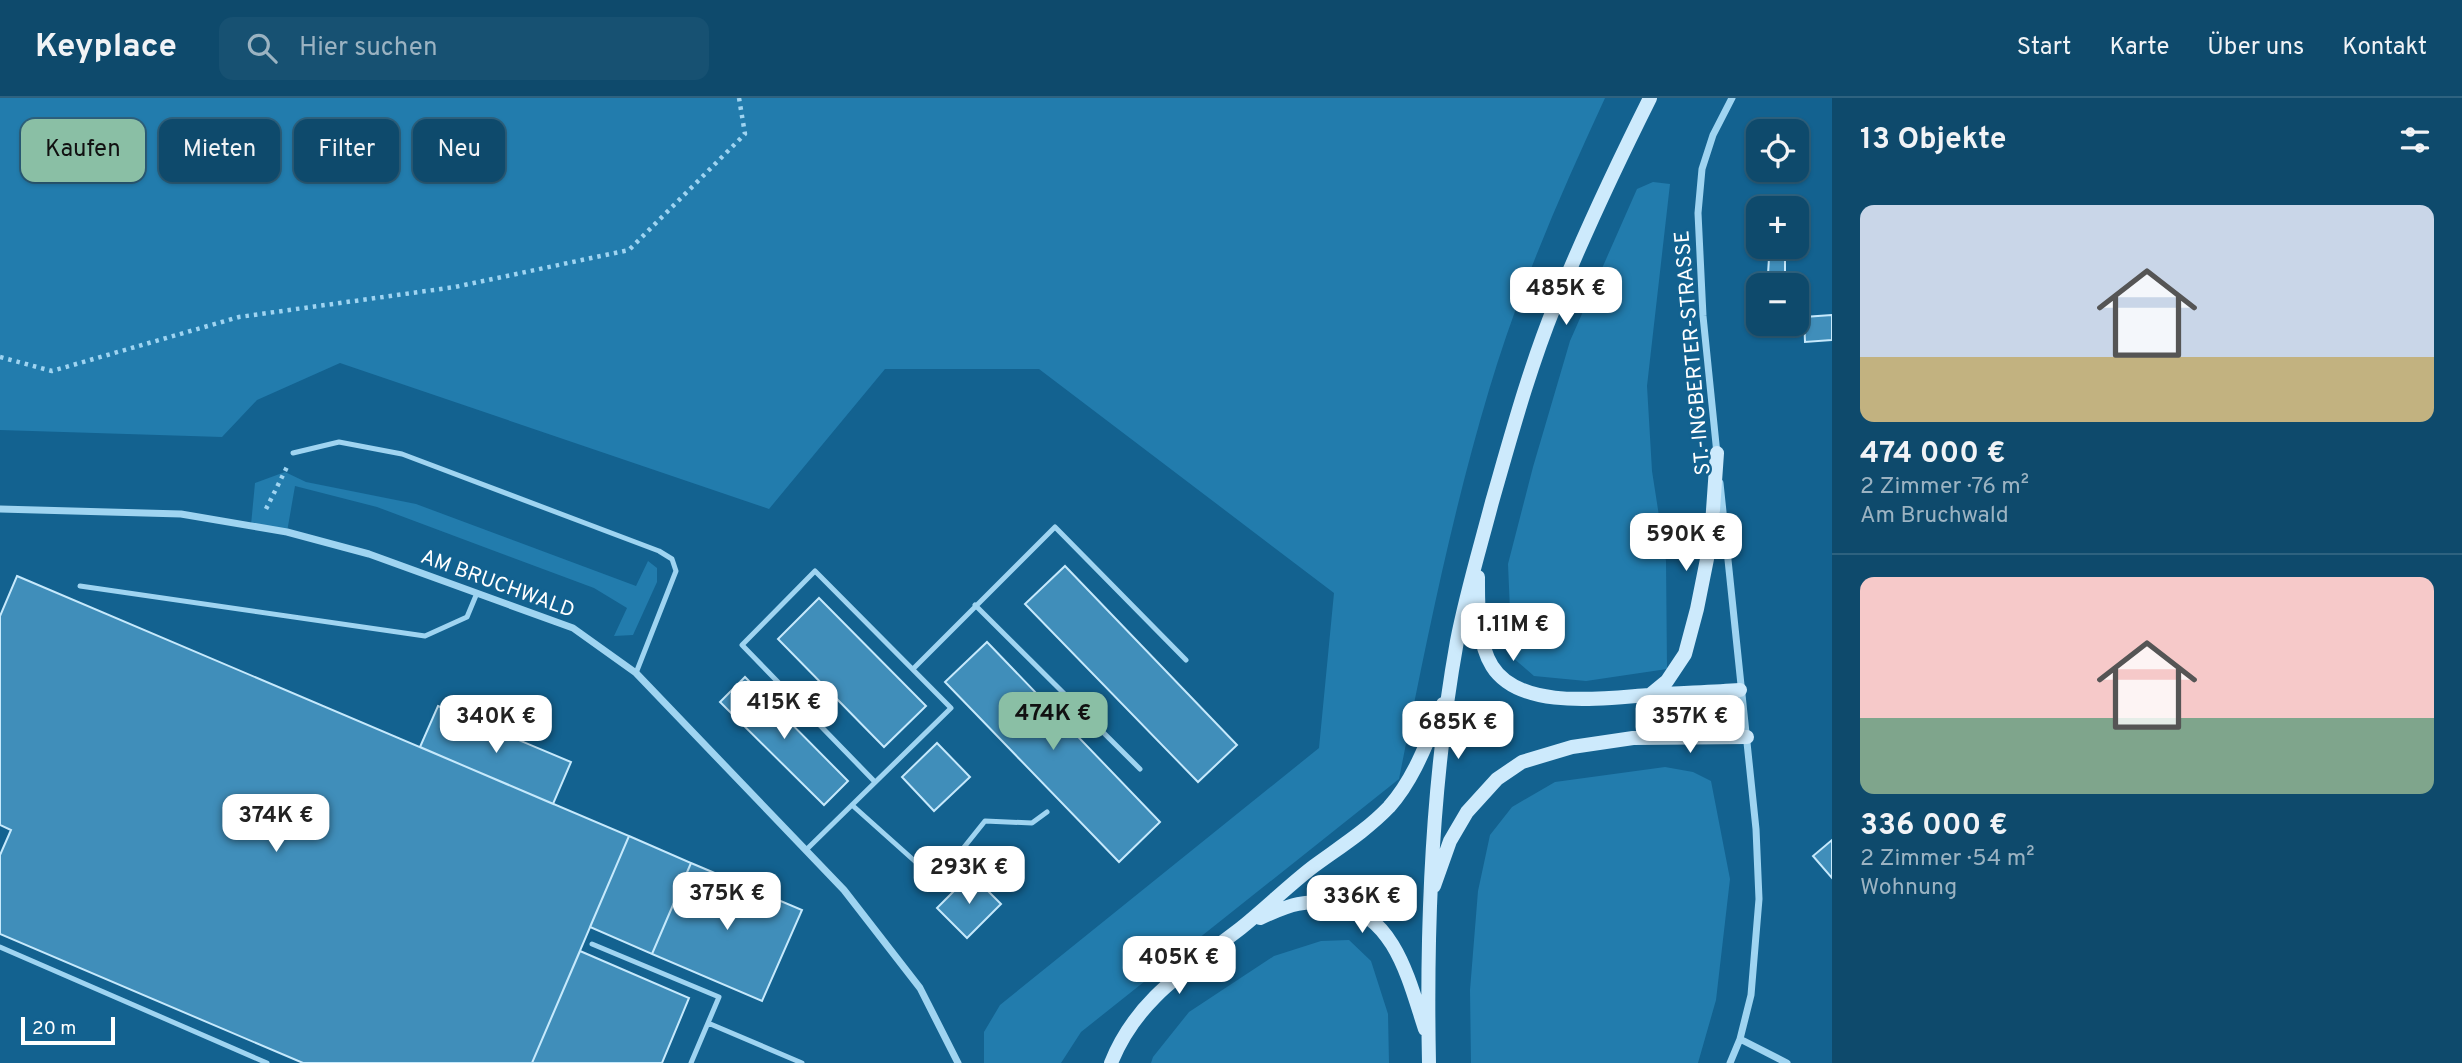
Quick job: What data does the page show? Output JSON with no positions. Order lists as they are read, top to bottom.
{
  "streets": {
    "street": ["ST.-INGBERTER-STRASSE", "AM BRUCHWALD"]
  },
  "scale_bar": "20 m",
  "page": {
    "header": "Keyplace",
    "search": "Hier suchen",
    "nav": [
      "Start",
      "Karte",
      "Über uns",
      "Kontakt"
    ],
    "heading": "13 Objekte",
    "map_buttons": ["+", "−"],
    "chip": [
      "Kaufen",
      "Mieten",
      "Filter",
      "Neu"
    ],
    "list": [
      {
        "name": "474 000 €",
        "note": "2 Zimmer · 76 m² · Am Bruchwald"
      },
      {
        "name": "336 000 €",
        "note": "2 Zimmer · 54 m² · Wohnung"
      }
    ],
    "price": [
      "485K €",
      "590K €",
      "1.11M €",
      "415K €",
      "474K €",
      "340K €",
      "357K €",
      "685K €",
      "374K €",
      "293K €",
      "375K €",
      "336K €",
      "405K €"
    ],
    "scale": "20 m"
  }
}
